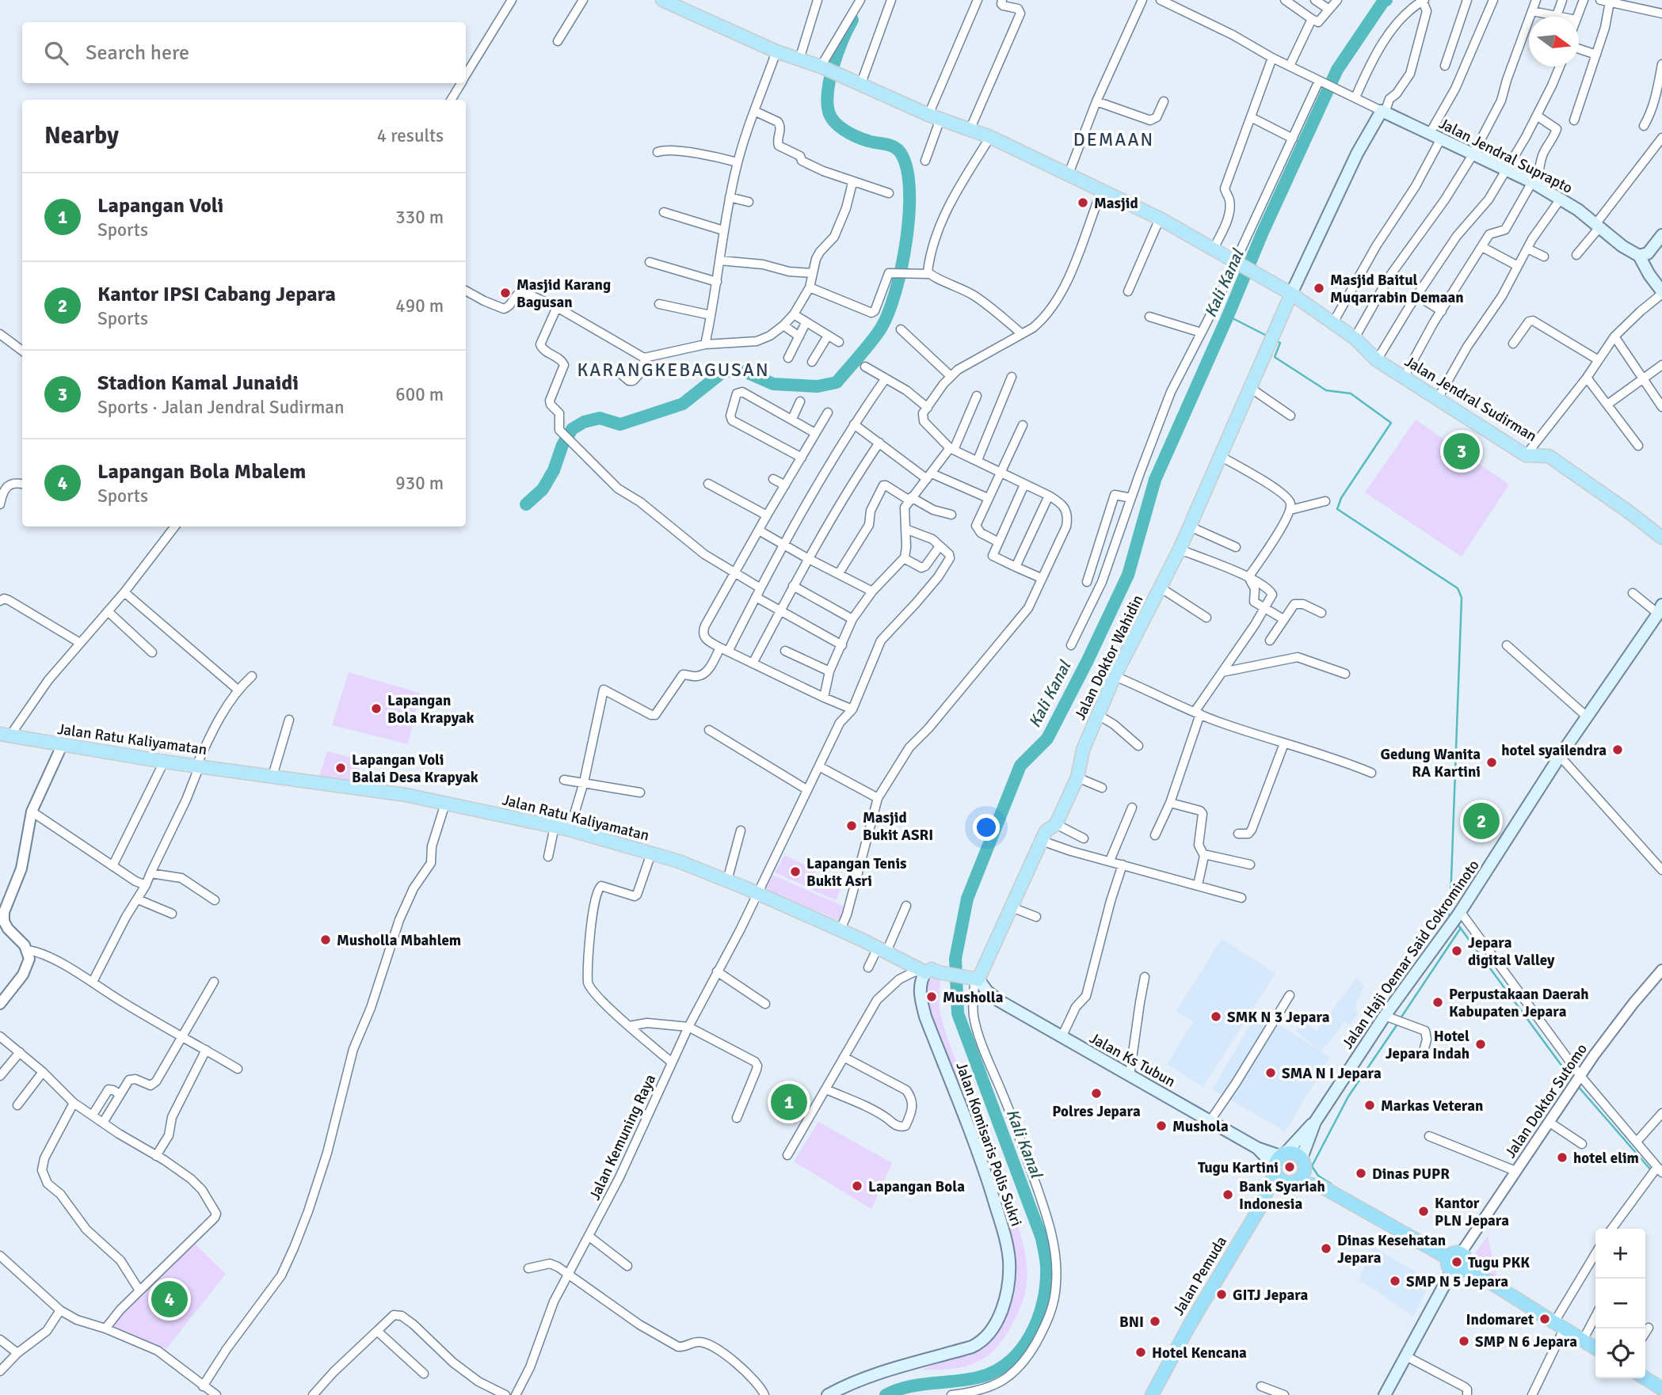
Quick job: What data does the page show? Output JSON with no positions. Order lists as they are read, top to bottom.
{
  "streets": {
    "highway": ["Jalan Pemuda"],
    "main road": [
      "Jalan Jendral Suprapto",
      "Jalan Jendral Sudirman",
      "Jalan Doktor Wahidin",
      "Jalan Ratu Kaliyamatan",
      "Jalan Haji Oemar Said Cokrominoto",
      "Jalan Ks Tubun",
      "Jalan Komisaris Polis Sukri"
    ],
    "street": ["Jalan Doktor Sutomo", "Jalan Kemuning Raya"]
  },
  "crossings": [
    ["Jalan Jendral Sudirman", "Jalan Doktor Wahidin"],
    ["Jalan Doktor Wahidin", "Jalan Ratu Kaliyamatan"],
    ["Jalan Doktor Wahidin", "Jalan Ks Tubun"],
    ["Jalan Ratu Kaliyamatan", "Jalan Ks Tubun"],
    ["Jalan Ratu Kaliyamatan", "Jalan Kemuning Raya"],
    ["Jalan Ratu Kaliyamatan", "Jalan Komisaris Polis Sukri"],
    ["Jalan Haji Oemar Said Cokrominoto", "Jalan Pemuda"],
    ["Jalan Ks Tubun", "Jalan Pemuda"]
  ],
  "districts": ["DEMAAN", "KARANGKEBAGUSAN"],
  "water": ["Kali Kanal"],
  "places": [
    "Masjid",
    "Masjid Baitul Muqarrabin Demaan",
    "Masjid Karang Bagusan",
    "Lapangan Bola Krapyak",
    "hotel syailendra",
    "Gedung Wanita RA Kartini",
    "Lapangan Voli Balai Desa Krapyak",
    "Masjid Bukit ASRI",
    "Lapangan Tenis Bukit Asri",
    "Musholla Mbahlem",
    "Jepara digital Valley",
    "Musholla",
    "Perpustakaan Daerah Kabupaten Jepara",
    "SMK N 3 Jepara",
    "Hotel Jepara Indah",
    "SMA N I Jepara",
    "Polres Jepara",
    "Markas Veteran",
    "Mushola",
    "hotel elim",
    "Tugu Kartini",
    "Dinas PUPR",
    "Lapangan Bola",
    "Bank Syariah Indonesia",
    "Kantor PLN Jepara",
    "Dinas Kesehatan Jepara",
    "Tugu PKK",
    "SMP N 5 Jepara",
    "GITJ Jepara",
    "Indomaret",
    "BNI",
    "SMP N 6 Jepara",
    "Hotel Kencana"
  ],
  "north": "right",
  "page": {
    "search": "Search here",
    "heading": ["Nearby", "4 results"],
    "list": [
      {
        "mark": "1",
        "name": "Lapangan Voli",
        "note": "Sports",
        "value": "330 m"
      },
      {
        "mark": "2",
        "name": "Kantor IPSI Cabang Jepara",
        "note": "Sports",
        "value": "490 m"
      },
      {
        "mark": "3",
        "name": "Stadion Kamal Junaidi",
        "note": "Sports · Jalan Jendral Sudirman",
        "value": "600 m"
      },
      {
        "mark": "4",
        "name": "Lapangan Bola Mbalem",
        "note": "Sports",
        "value": "930 m"
      }
    ],
    "pins": [
      "3",
      "2",
      "1",
      "4"
    ],
    "map_buttons": ["+", "−"]
  }
}
